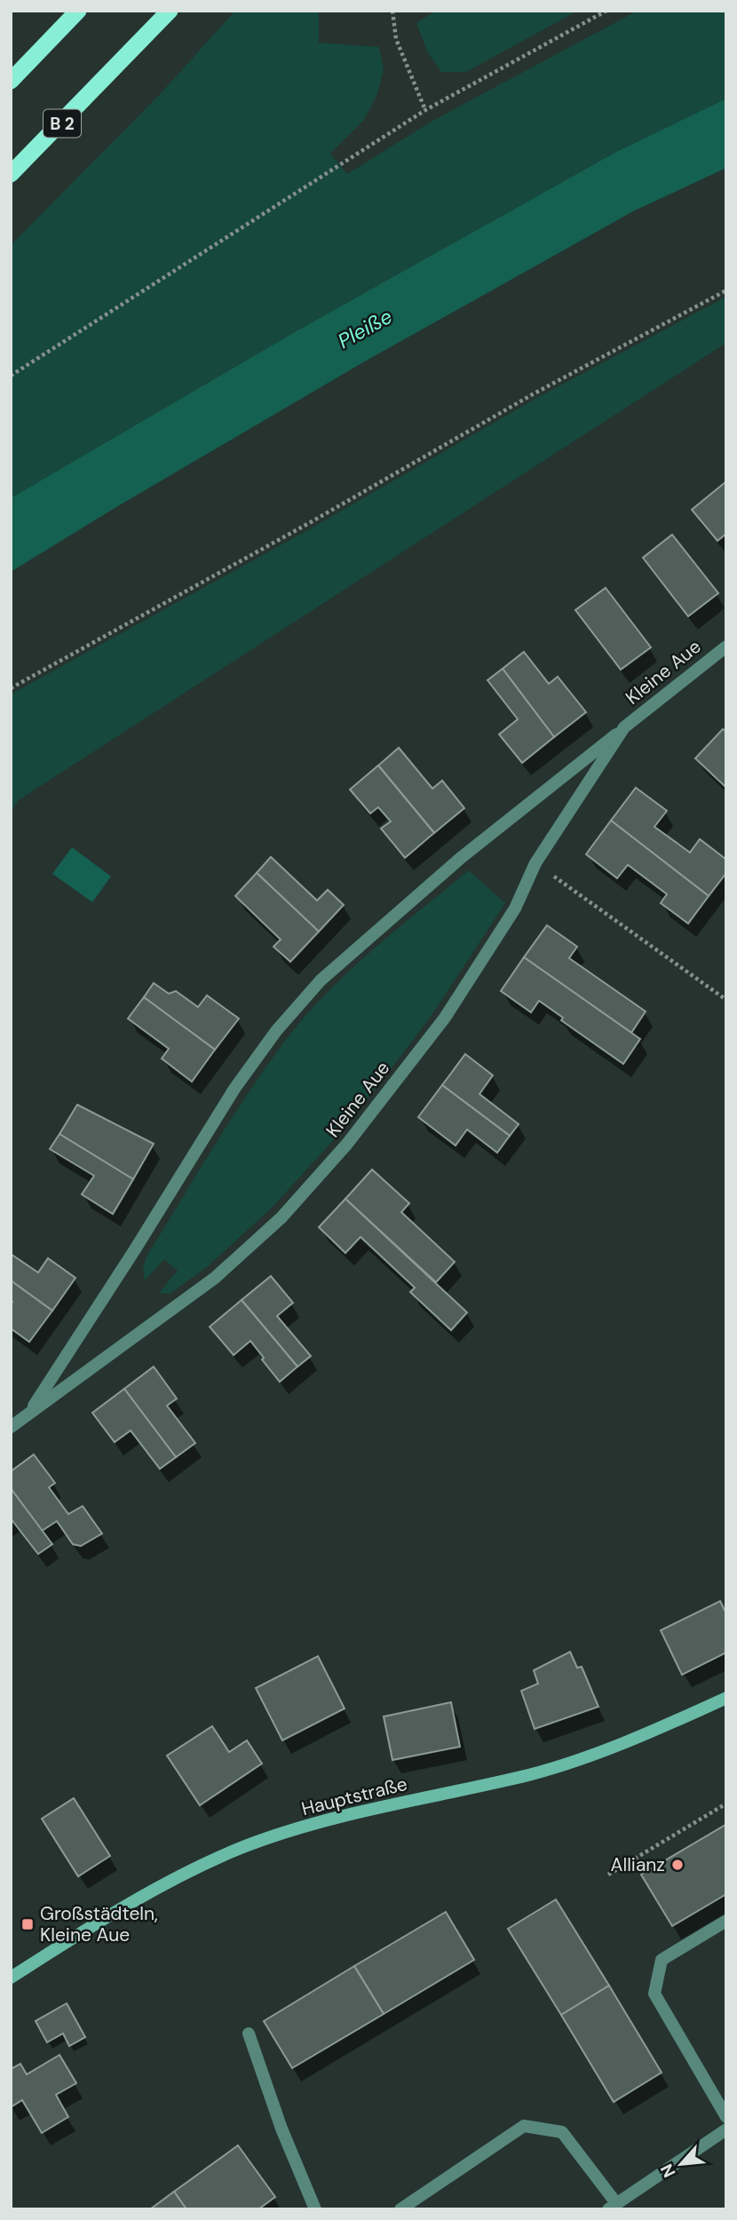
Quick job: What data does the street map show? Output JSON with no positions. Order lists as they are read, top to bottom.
{
  "streets": {
    "highway": ["B 2"],
    "main road": ["Hauptstraße"],
    "street": ["Kleine Aue"]
  },
  "water": ["Pleiße"],
  "places": {
    "other": ["Allianz"],
    "transit": ["Großstädteln, Kleine Aue"]
  },
  "north": "bottom left"
}
